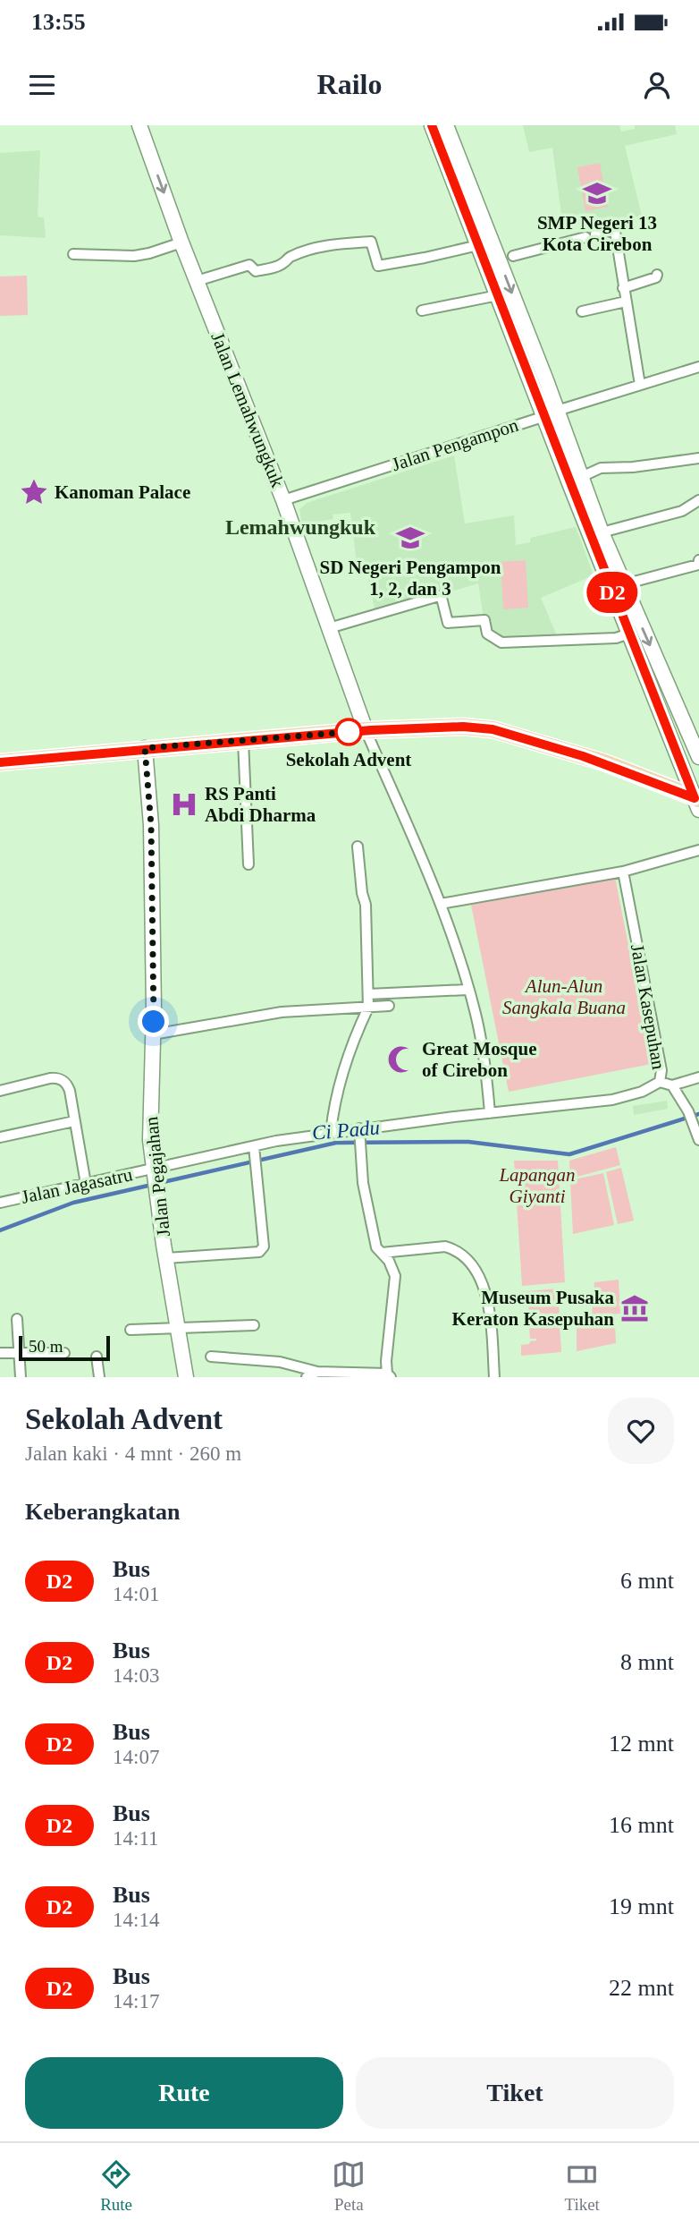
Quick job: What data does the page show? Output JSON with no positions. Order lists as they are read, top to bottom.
{
  "streets": {
    "street": [
      "Jalan Lemahwungkuk",
      "Jalan Pengampon",
      "Jalan Kasepuhan",
      "Jalan Pegajahan",
      "Jalan Jagasatru"
    ]
  },
  "crossings": [
    ["Jalan Lemahwungkuk", "Jalan Pengampon"],
    ["Jalan Kasepuhan", "Jalan Pegajahan"],
    ["Jalan Kasepuhan", "Jalan Jagasatru"],
    ["Jalan Pegajahan", "Jalan Jagasatru"]
  ],
  "districts": ["Lemahwungkuk"],
  "water": ["Ci Padu"],
  "parks": ["Alun-Alun Sangkala Buana", "Lapangan Giyanti"],
  "places": {
    "school or university": ["SMP Negeri 13 Kota Cirebon", "SD Negeri Pengampon 1, 2, dan 3"],
    "place": ["Kanoman Palace"],
    "other": ["Sekolah Advent"],
    "hospital": ["RS Panti Abdi Dharma"],
    "mosque": ["Great Mosque of Cirebon"],
    "museum": ["Museum Pusaka Keraton Kasepuhan"]
  },
  "lines": ["bus line D2"],
  "scale_bar": "50 m",
  "page": {
    "status": "13:55",
    "header": "Railo",
    "on_map": "D2",
    "scale": "50 m",
    "heading": [
      ["Sekolah Advent", "Jalan kaki · 4 mnt · 260 m"],
      "Keberangkatan"
    ],
    "list": [
      {
        "mark": "D2",
        "name": "Bus",
        "note": "14:01",
        "value": "6 mnt"
      },
      {
        "mark": "D2",
        "name": "Bus",
        "note": "14:03",
        "value": "8 mnt"
      },
      {
        "mark": "D2",
        "name": "Bus",
        "note": "14:07",
        "value": "12 mnt"
      },
      {
        "mark": "D2",
        "name": "Bus",
        "note": "14:11",
        "value": "16 mnt"
      },
      {
        "mark": "D2",
        "name": "Bus",
        "note": "14:14",
        "value": "19 mnt"
      },
      {
        "mark": "D2",
        "name": "Bus",
        "note": "14:17",
        "value": "22 mnt"
      }
    ],
    "buttons": ["Rute", "Tiket"],
    "tabs": ["Rute", "Peta", "Tiket"]
  }
}
